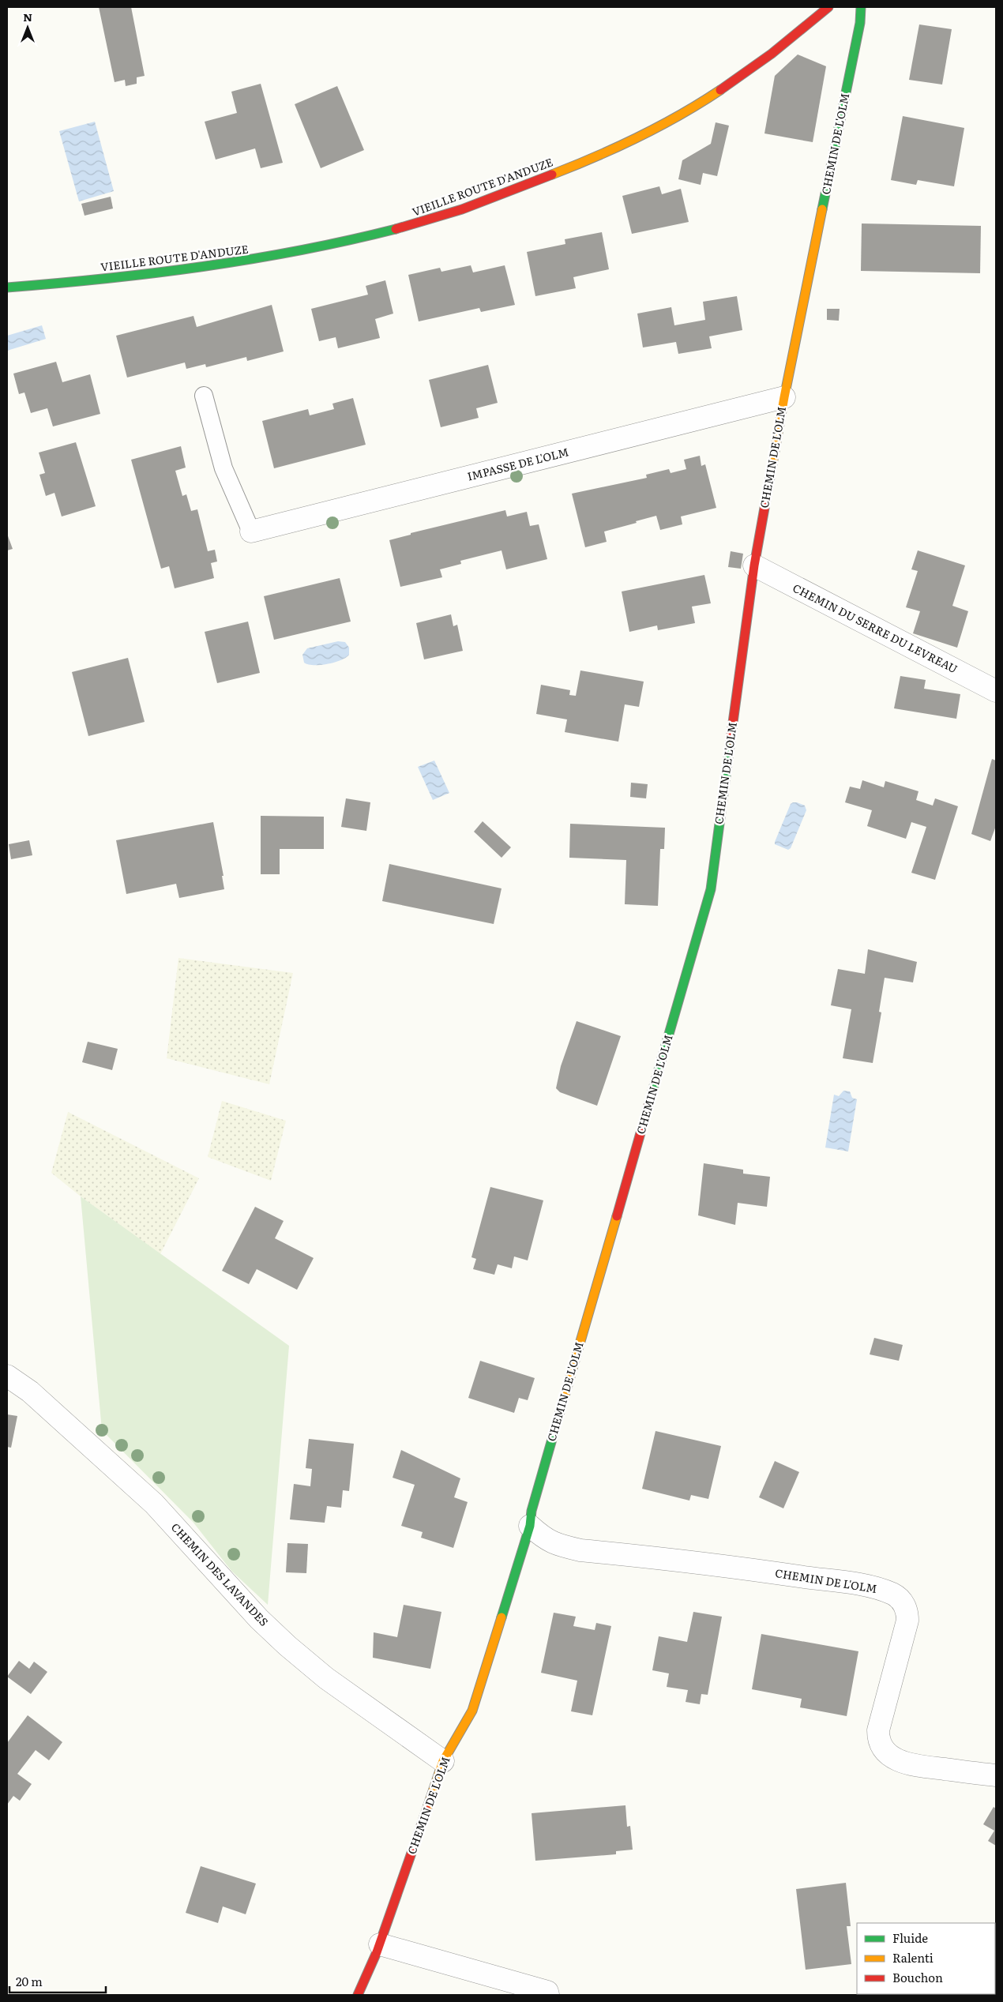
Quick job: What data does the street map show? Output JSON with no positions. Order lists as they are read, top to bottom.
{
  "streets": {
    "street": [
      "CHEMIN DE L'OLM",
      "VIEILLE ROUTE D'ANDUZE",
      "IMPASSE DE L'OLM",
      "CHEMIN DU SERRE DU LEVREAU",
      "CHEMIN DES LAVANDES"
    ]
  },
  "crossings": [
    ["CHEMIN DE L'OLM", "IMPASSE DE L'OLM"],
    ["CHEMIN DE L'OLM", "CHEMIN DU SERRE DU LEVREAU"],
    ["CHEMIN DE L'OLM", "CHEMIN DES LAVANDES"]
  ],
  "legend": ["Fluide", "Ralenti", "Bouchon"],
  "scale_bar": "20 m",
  "north": "top"
}
